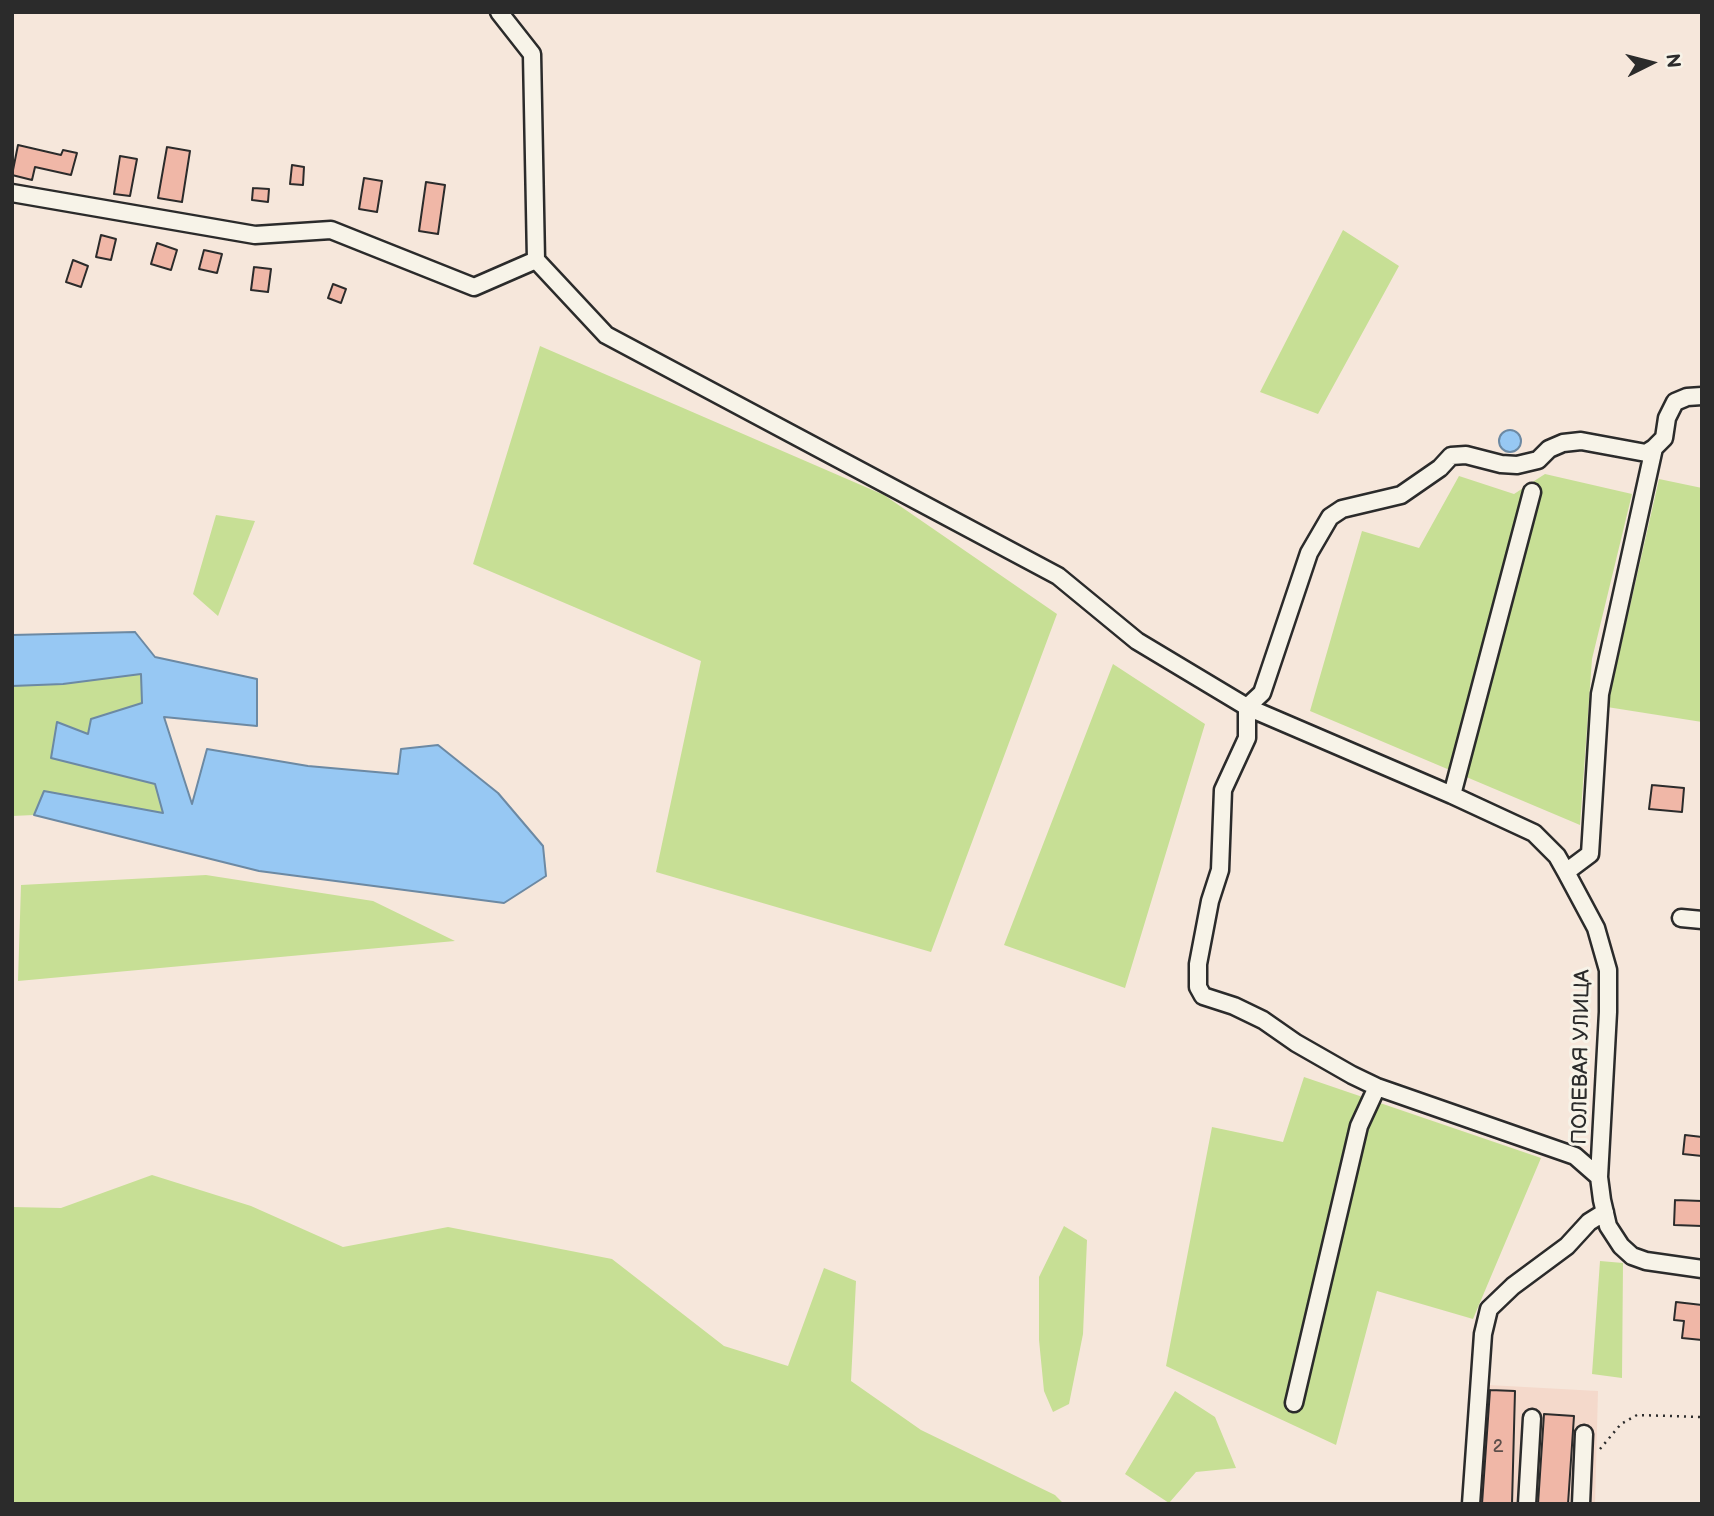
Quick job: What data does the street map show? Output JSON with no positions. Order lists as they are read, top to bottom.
{
  "streets": {
    "street": ["ПОЛЕВАЯ УЛИЦА"]
  },
  "house_numbers": ["2"],
  "north": "right"
}
